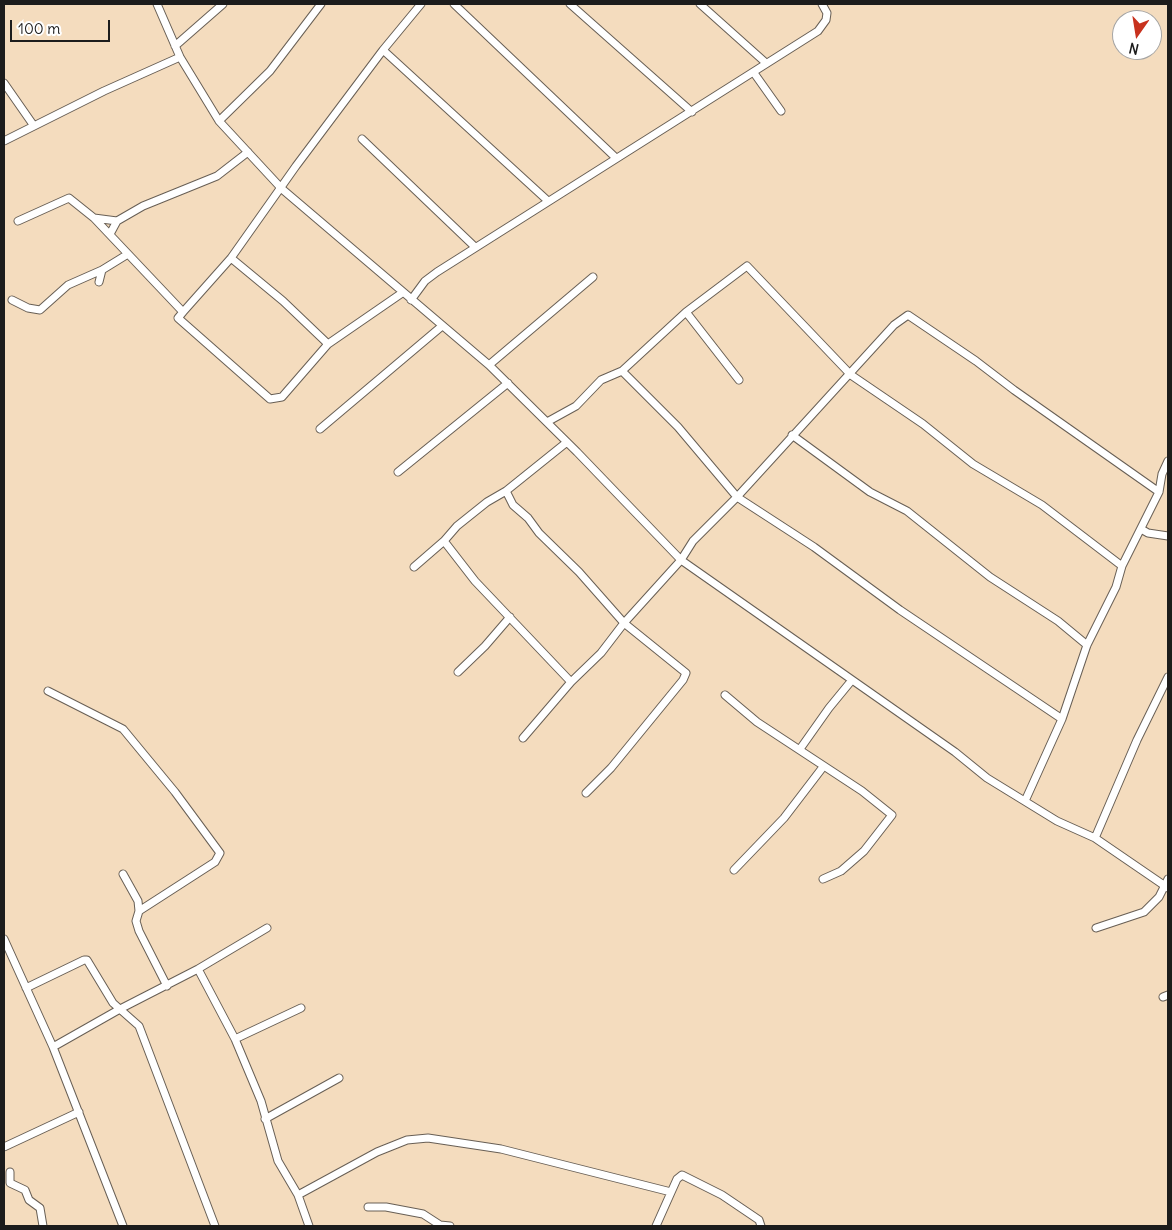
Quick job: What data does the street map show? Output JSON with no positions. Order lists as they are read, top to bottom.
{
  "scale_bar": "100 m",
  "north": "bottom"
}
